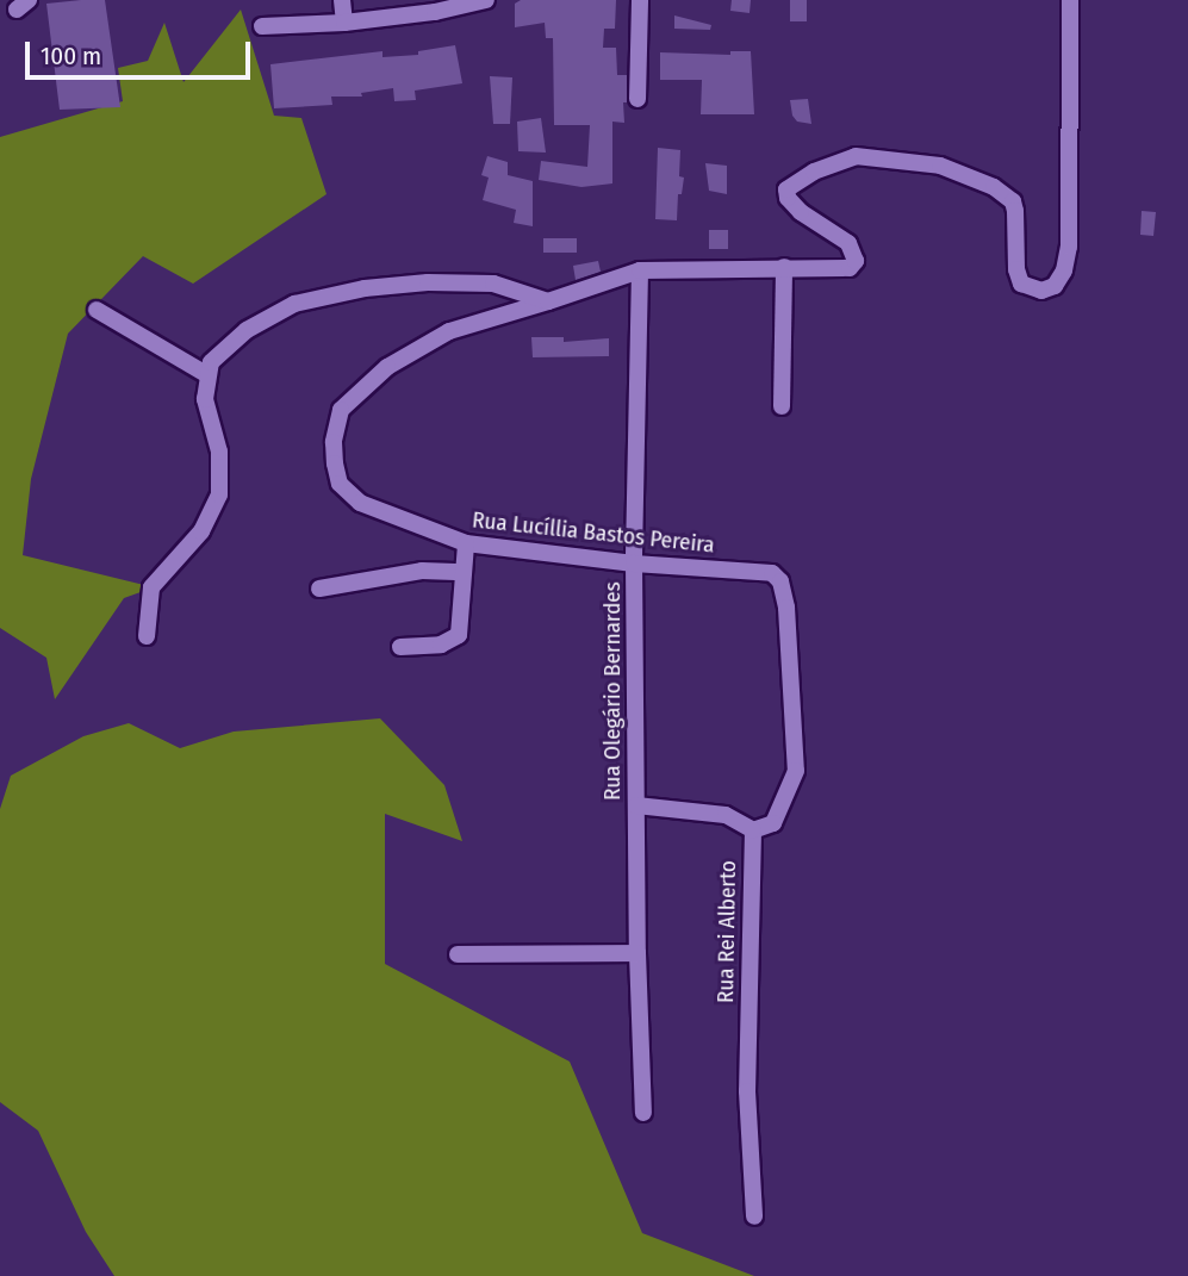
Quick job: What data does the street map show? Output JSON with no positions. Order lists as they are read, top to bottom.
{
  "streets": {
    "street": ["Rua Lucíllia Bastos Pereira", "Rua Olegário Bernardes", "Rua Rei Alberto"]
  },
  "crossings": [
    ["Rua Lucíllia Bastos Pereira", "Rua Olegário Bernardes"],
    ["Rua Lucíllia Bastos Pereira", "Rua Rei Alberto"]
  ],
  "scale_bar": "100 m"
}
